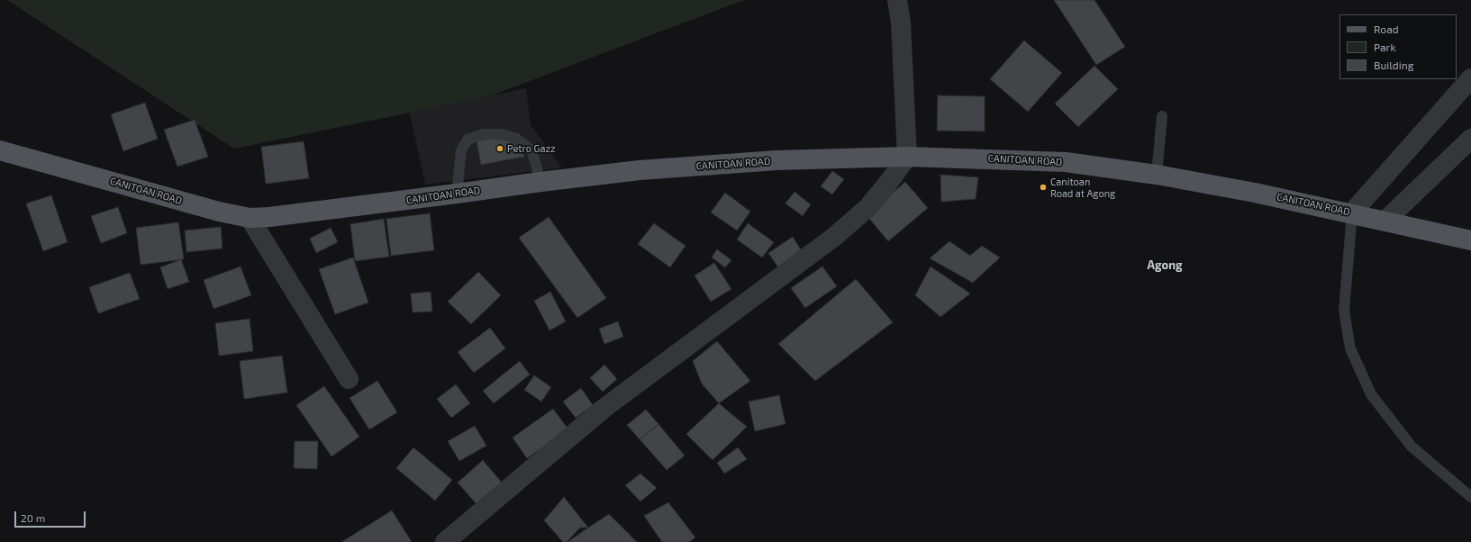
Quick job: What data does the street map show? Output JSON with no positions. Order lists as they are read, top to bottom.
{
  "streets": {
    "main road": ["CANITOAN ROAD"]
  },
  "districts": ["Agong"],
  "places": ["Petro Gazz", "Canitoan Road at Agong"],
  "legend": ["Road", "Park", "Building"],
  "scale_bar": "20 m"
}
